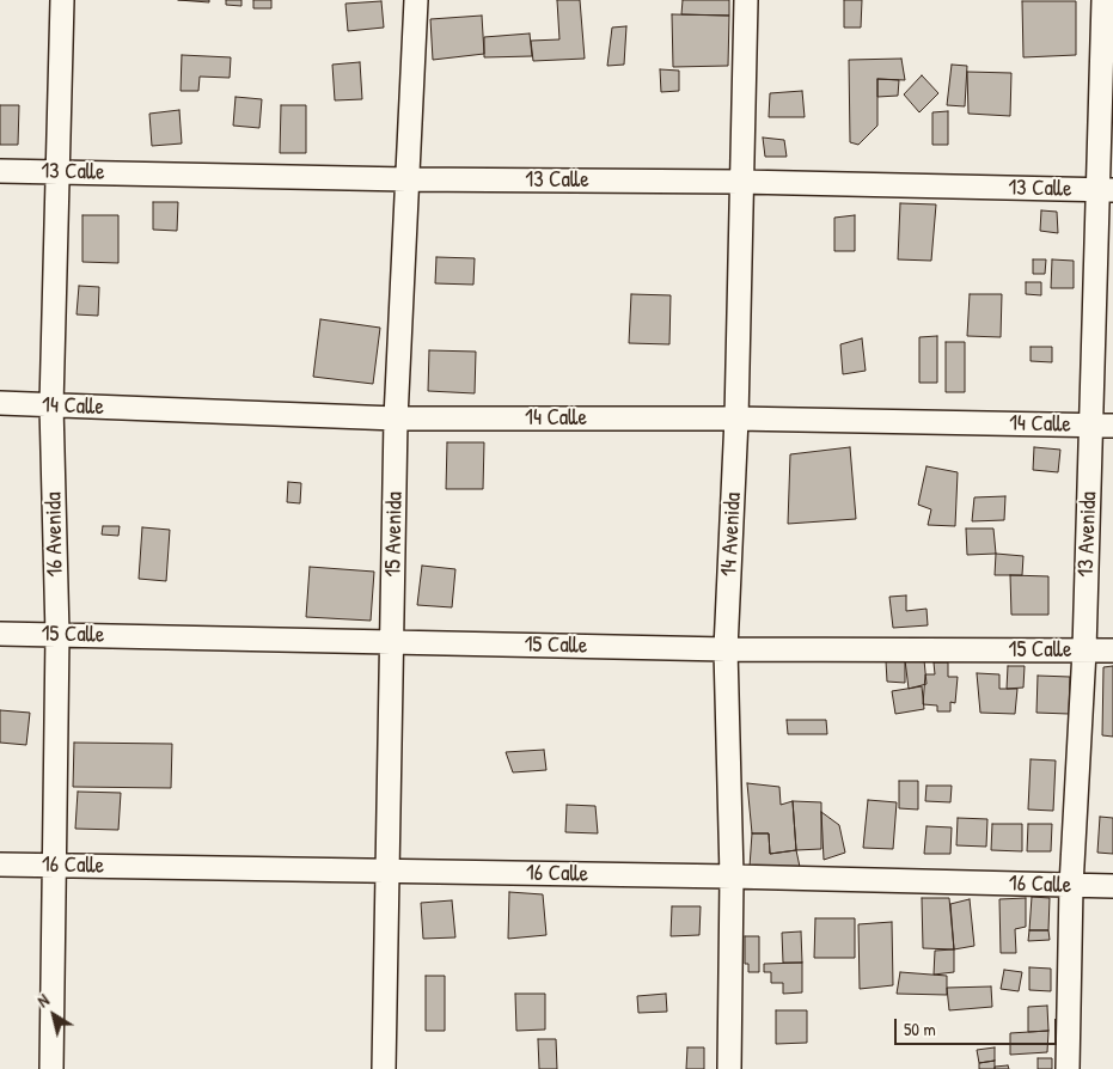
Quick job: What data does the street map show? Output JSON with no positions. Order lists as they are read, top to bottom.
{
  "streets": {
    "street": [
      "13 Calle",
      "14 Calle",
      "16 Avenida",
      "15 Avenida",
      "14 Avenida",
      "13 Avenida",
      "15 Calle",
      "16 Calle"
    ]
  },
  "crossings": [
    ["13 Calle", "16 Avenida"],
    ["13 Calle", "15 Avenida"],
    ["13 Calle", "14 Avenida"],
    ["13 Calle", "13 Avenida"],
    ["14 Calle", "16 Avenida"],
    ["14 Calle", "15 Avenida"],
    ["14 Calle", "14 Avenida"],
    ["14 Calle", "13 Avenida"],
    ["16 Avenida", "15 Calle"],
    ["16 Avenida", "16 Calle"],
    ["15 Avenida", "15 Calle"],
    ["15 Avenida", "16 Calle"],
    ["14 Avenida", "15 Calle"],
    ["14 Avenida", "16 Calle"],
    ["13 Avenida", "15 Calle"],
    ["13 Avenida", "16 Calle"]
  ],
  "scale_bar": "50 m",
  "north": "top left"
}
